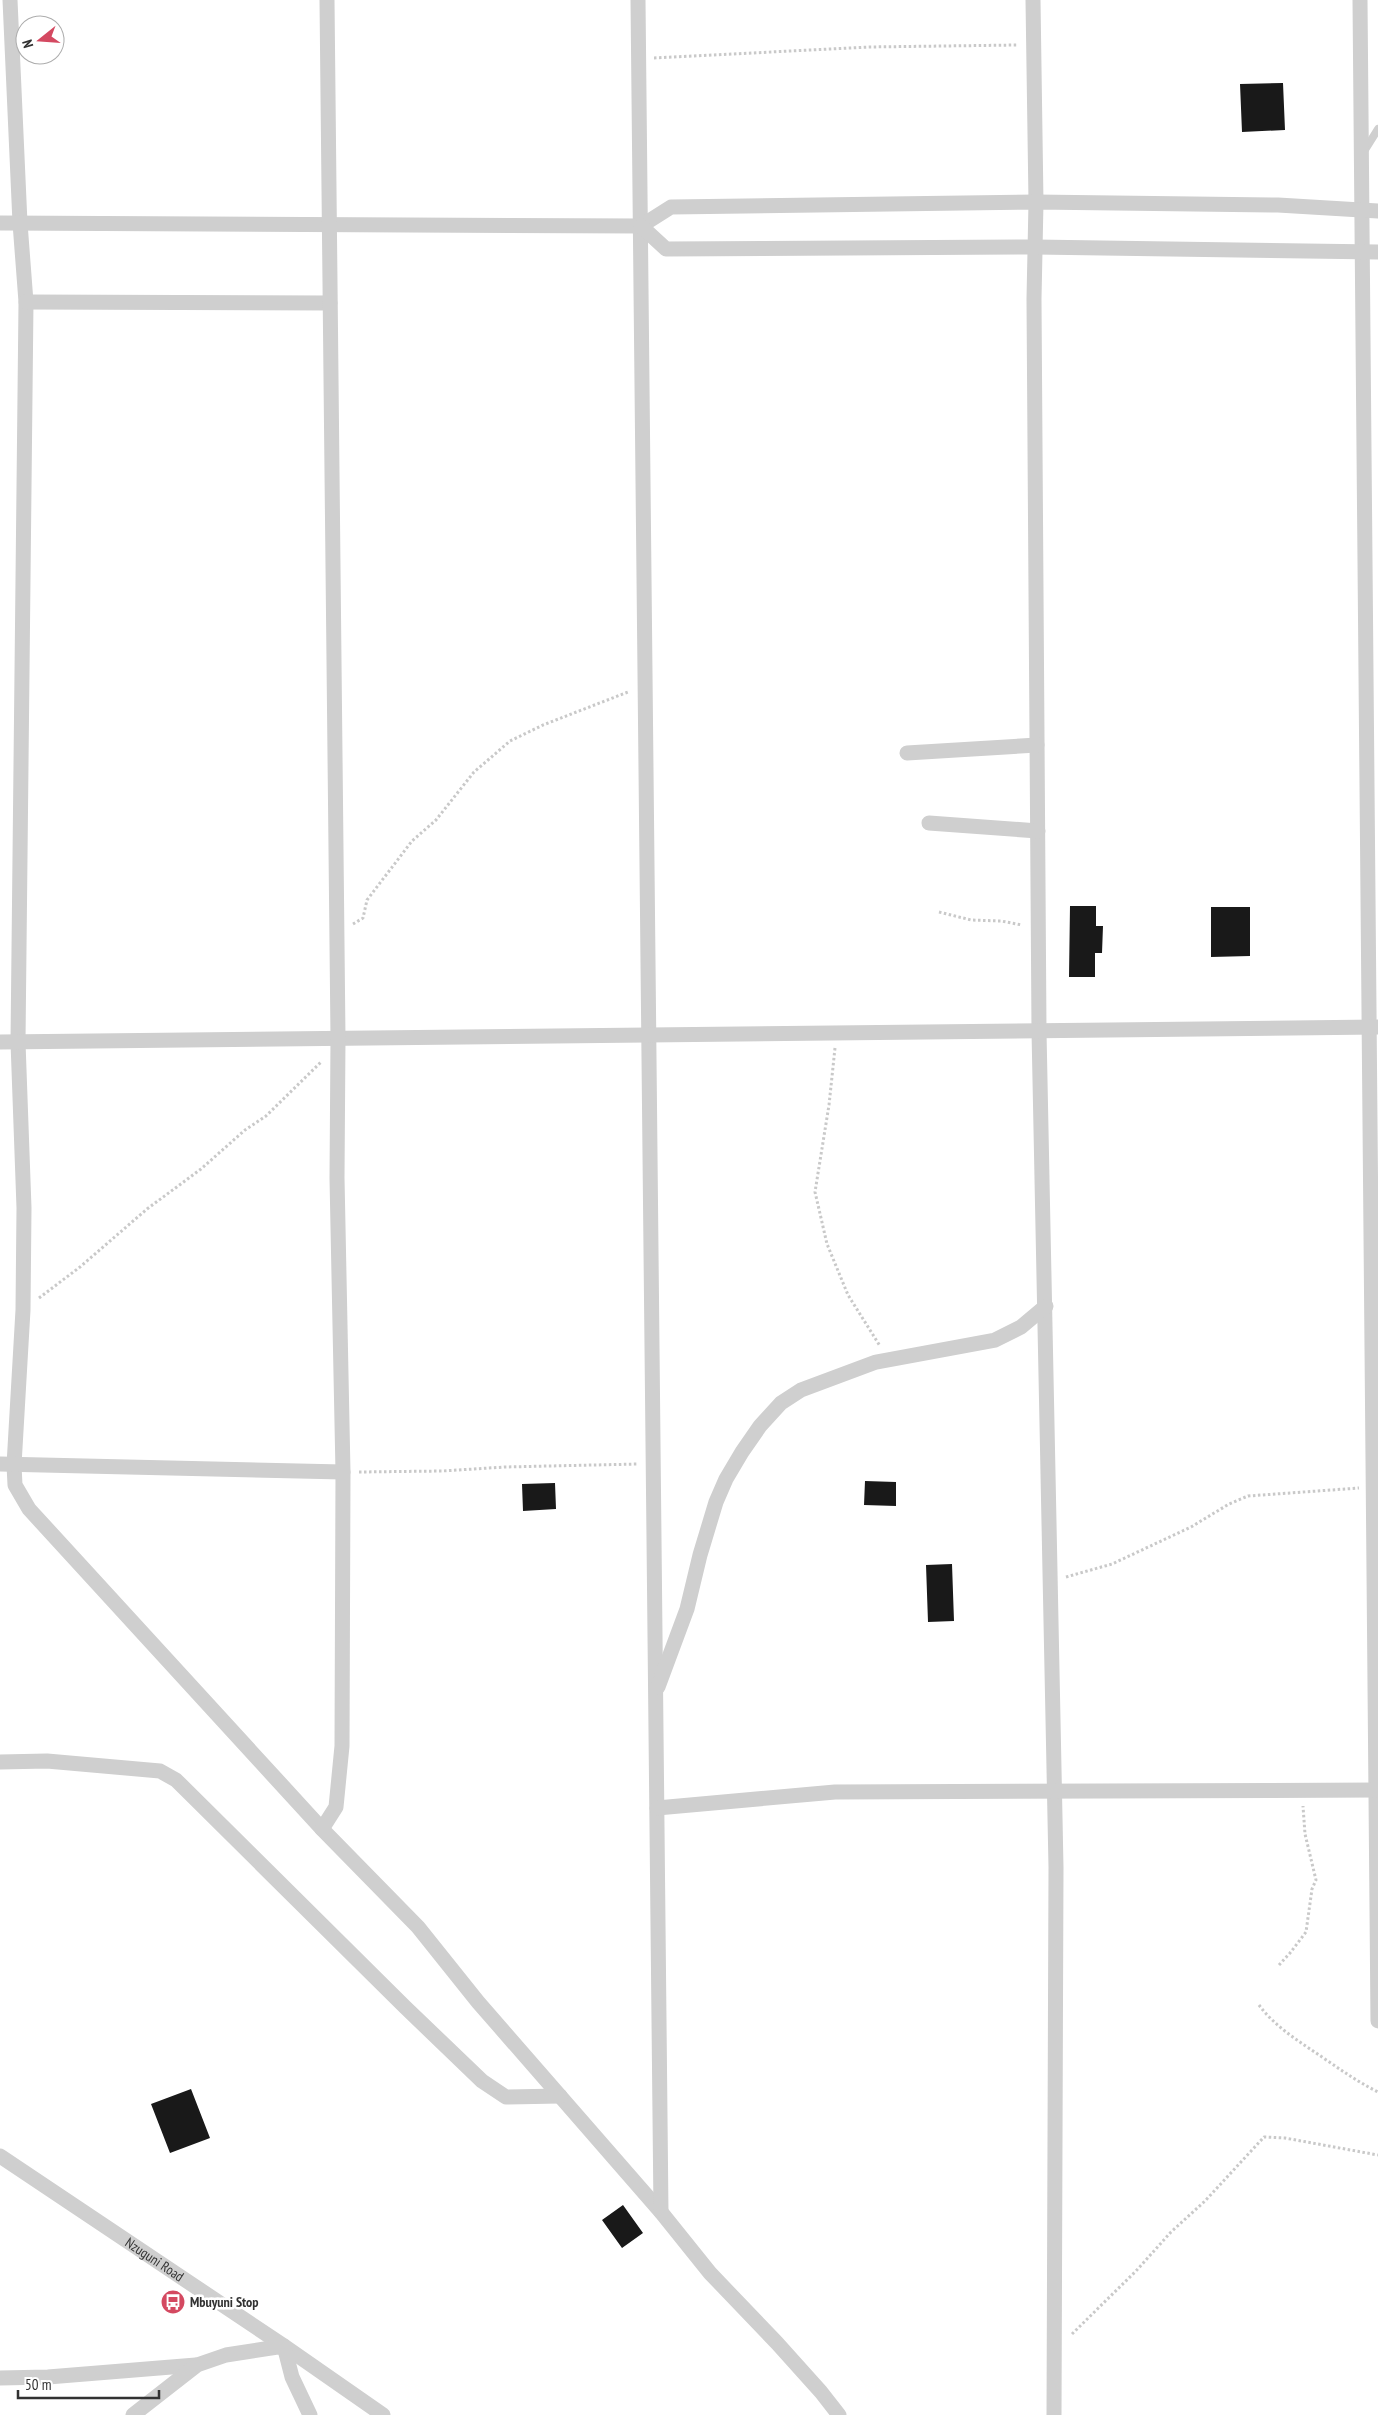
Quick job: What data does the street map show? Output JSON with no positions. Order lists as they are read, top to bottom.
{
  "streets": {
    "street": ["Nzuguni Road"]
  },
  "places": {
    "bus stop": ["Mbuyuni Stop"]
  },
  "scale_bar": "50 m",
  "north": "left"
}
